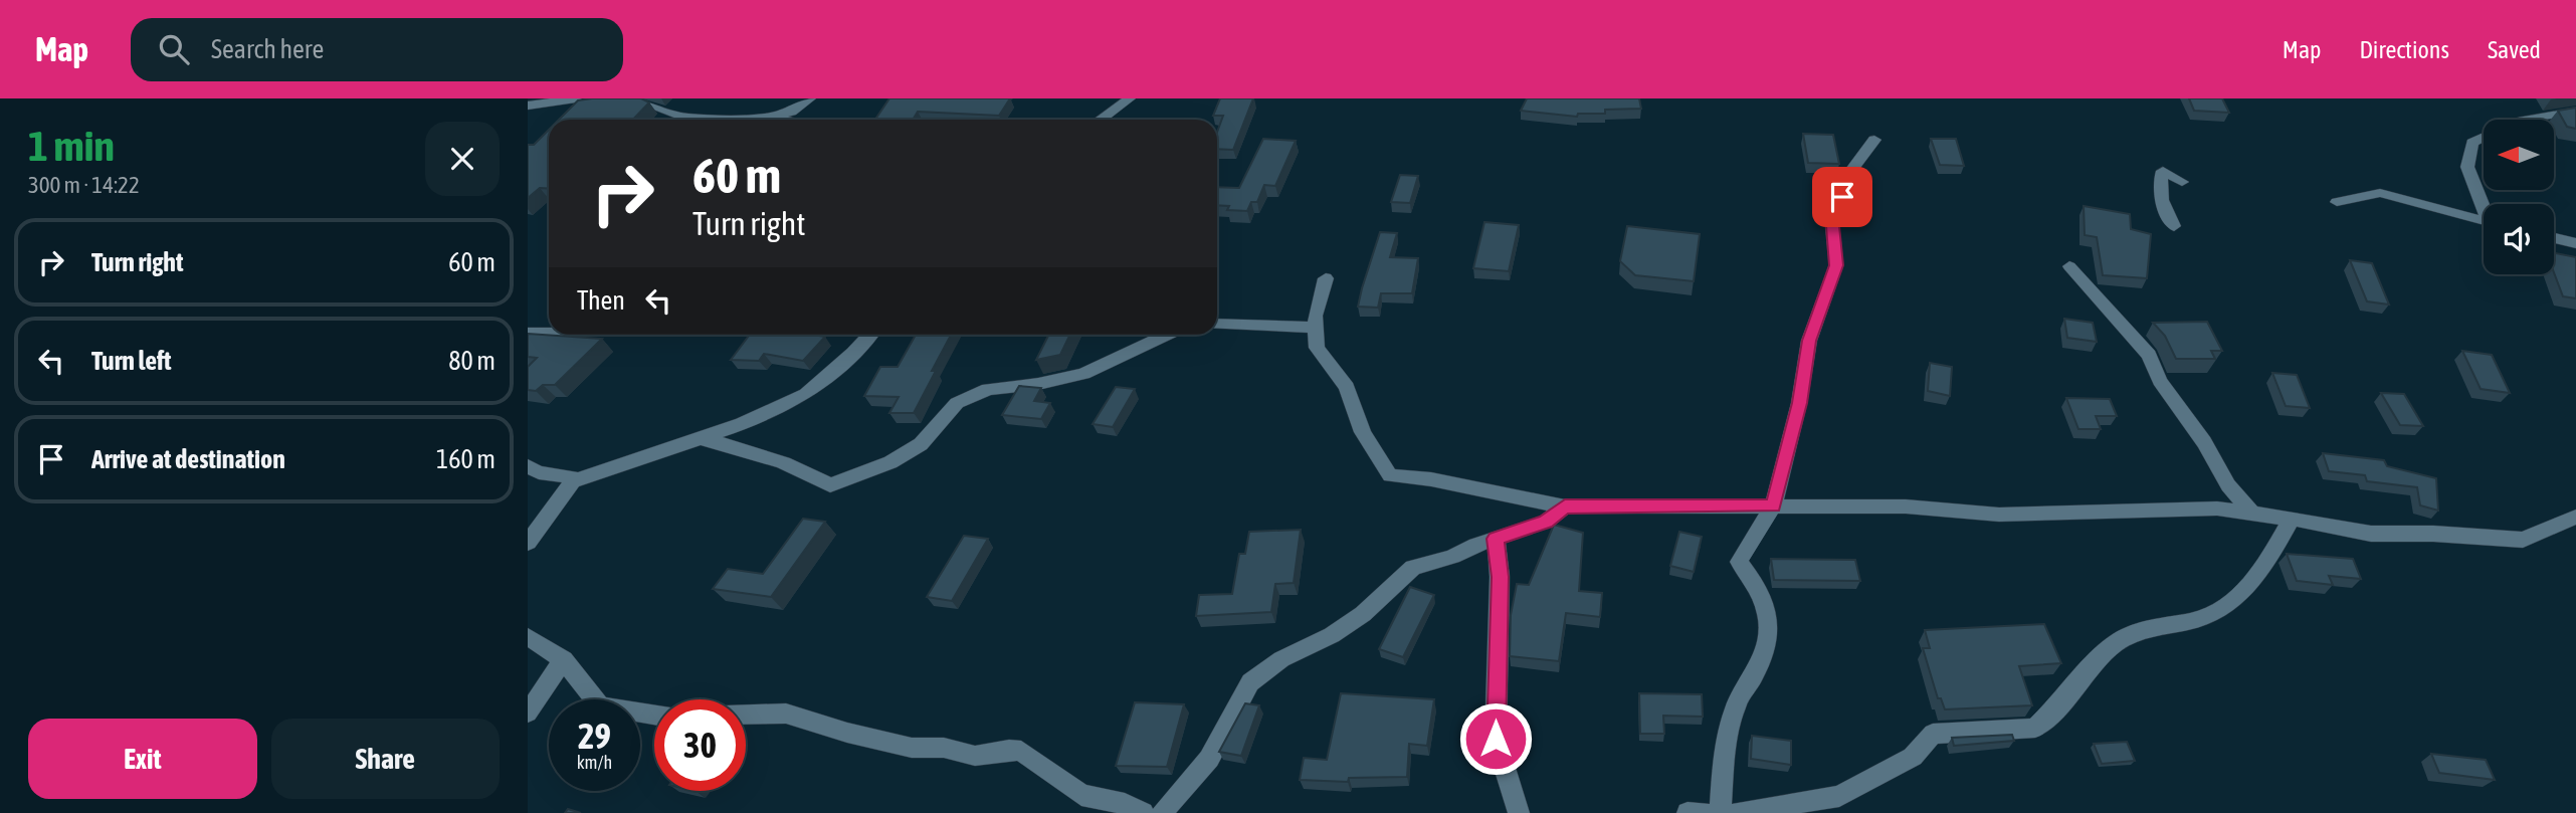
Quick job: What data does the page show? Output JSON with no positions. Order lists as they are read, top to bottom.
{
  "north": "left",
  "page": {
    "header": "Map",
    "search": "Search here",
    "nav": ["Map", "Directions", "Saved"],
    "heading": ["1 min", "300 m · 14:22"],
    "turn": ["60 m", "Turn right"],
    "list": [
      {
        "name": "Turn right",
        "value": "60 m"
      },
      {
        "name": "Turn left",
        "value": "80 m"
      },
      {
        "name": "Arrive at destination",
        "value": "160 m"
      }
    ],
    "then": "Then",
    "speed": "29 km/h",
    "limit": "30",
    "buttons": ["Exit", "Share"]
  }
}
